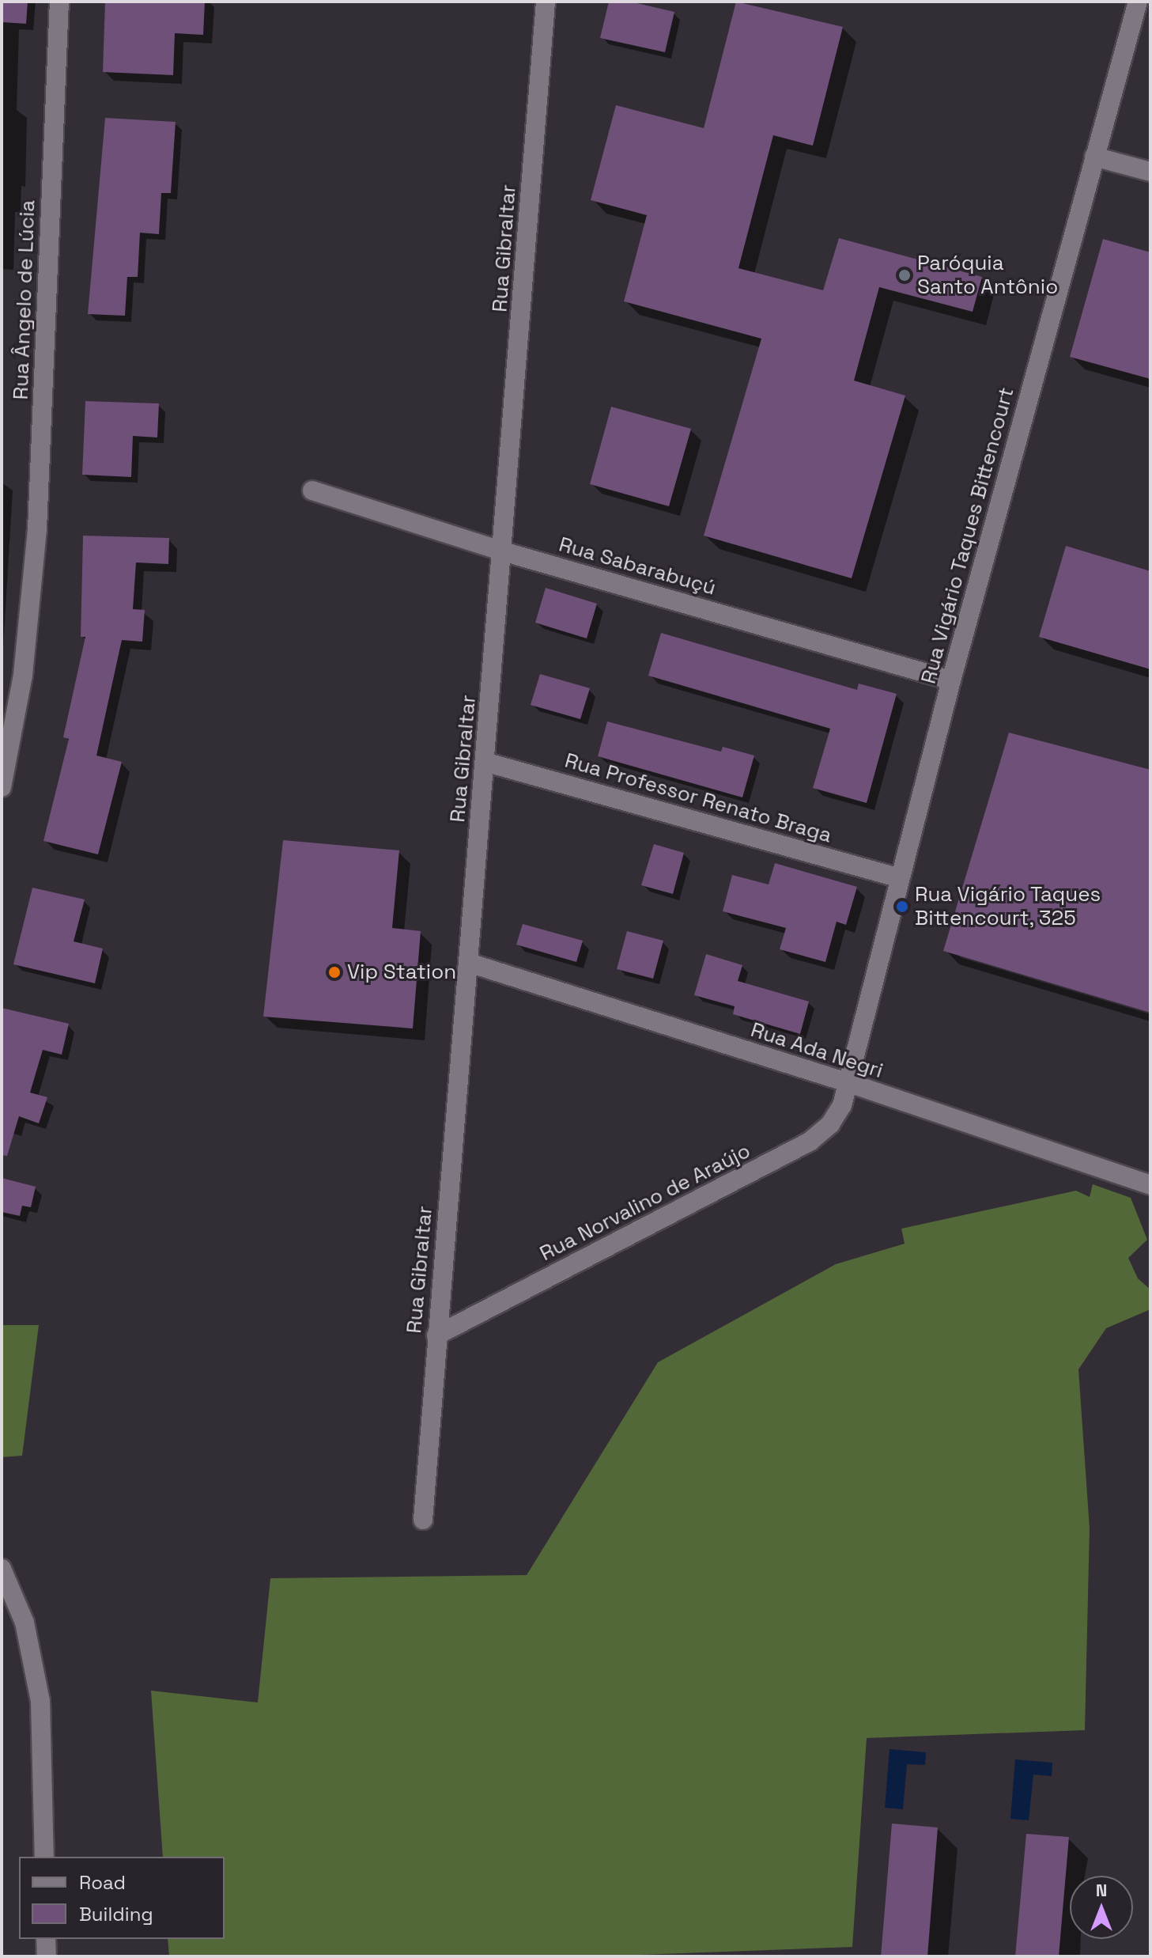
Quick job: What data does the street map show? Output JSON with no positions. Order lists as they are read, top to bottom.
{
  "streets": {
    "street": [
      "Rua Gibraltar",
      "Rua Ângelo de Lúcia",
      "Rua Vigário Taques Bittencourt",
      "Rua Sabarabuçú",
      "Rua Professor Renato Braga",
      "Rua Ada Negri",
      "Rua Norvalino de Araújo"
    ]
  },
  "crossings": [
    ["Rua Gibraltar", "Rua Sabarabuçú"],
    ["Rua Gibraltar", "Rua Professor Renato Braga"],
    ["Rua Gibraltar", "Rua Ada Negri"],
    ["Rua Gibraltar", "Rua Norvalino de Araújo"],
    ["Rua Vigário Taques Bittencourt", "Rua Sabarabuçú"],
    ["Rua Vigário Taques Bittencourt", "Rua Professor Renato Braga"],
    ["Rua Vigário Taques Bittencourt", "Rua Ada Negri"],
    ["Rua Vigário Taques Bittencourt", "Rua Norvalino de Araújo"],
    ["Rua Ada Negri", "Rua Norvalino de Araújo"]
  ],
  "places": ["Paróquia Santo Antônio", "Rua Vigário Taques Bittencourt, 325", "Vip Station"],
  "legend": ["Road", "Building"],
  "north": "top"
}
